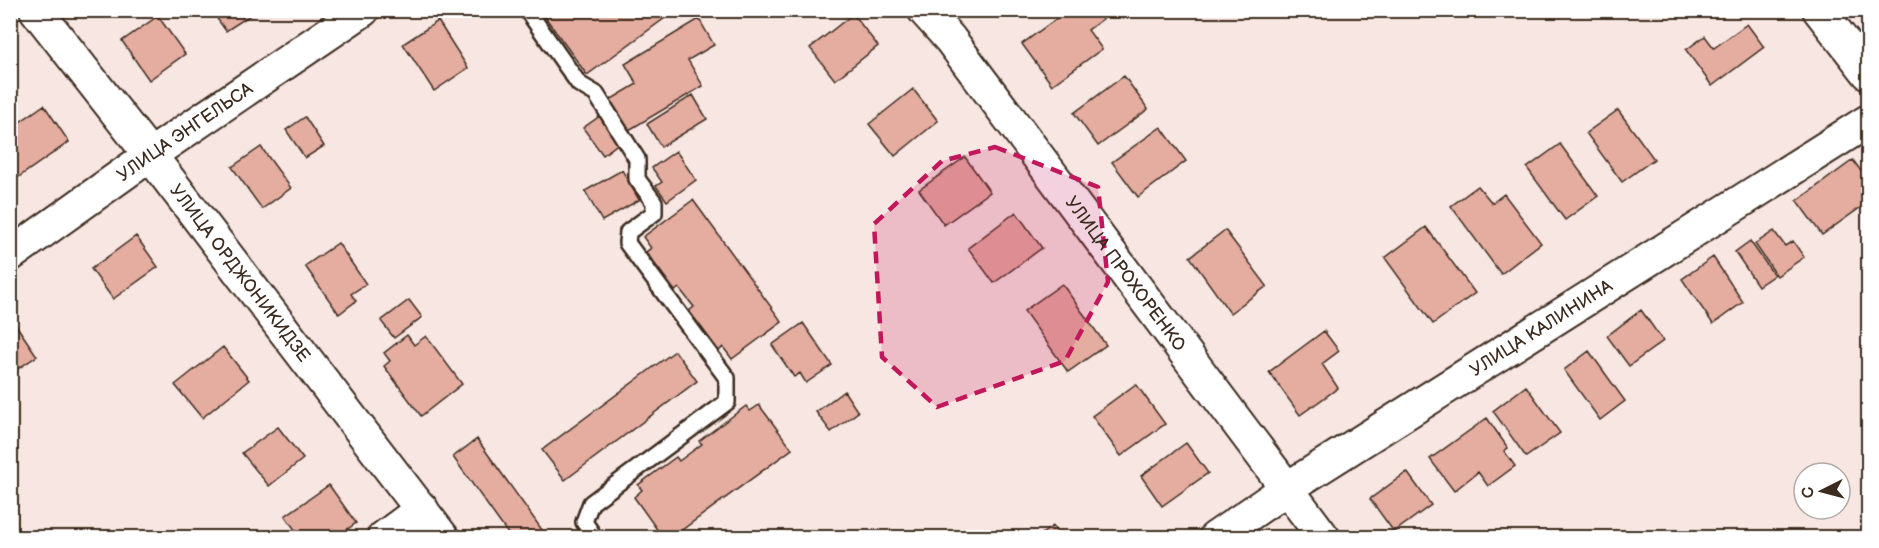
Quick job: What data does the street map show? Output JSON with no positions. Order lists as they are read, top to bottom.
{
  "streets": {
    "street": [
      "УЛИЦА ЭНГЕЛЬСА",
      "УЛИЦА ОРДЖОНИКИДЗЕ",
      "УЛИЦА ПРОХОРЕНКО",
      "УЛИЦА КАЛИНИНА"
    ]
  },
  "crossings": [
    ["УЛИЦА ЭНГЕЛЬСА", "УЛИЦА ОРДЖОНИКИДЗЕ"],
    ["УЛИЦА ПРОХОРЕНКО", "УЛИЦА КАЛИНИНА"]
  ],
  "north": "left"
}
